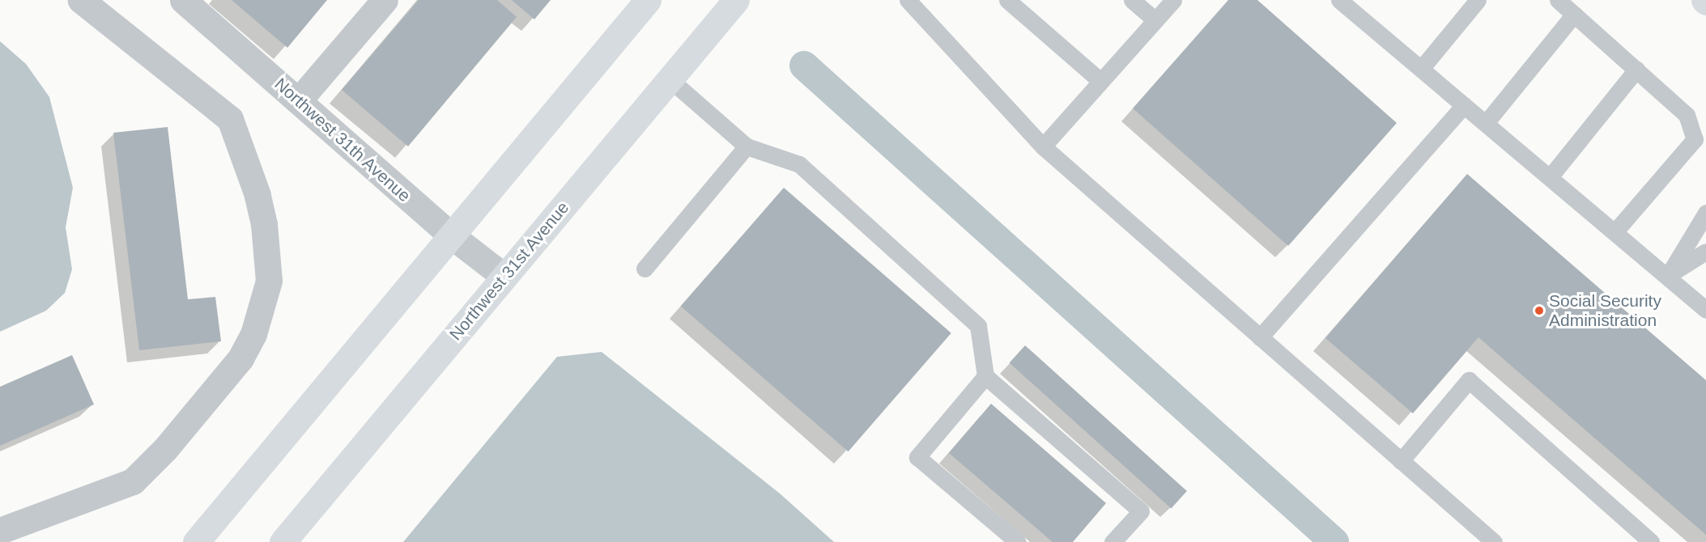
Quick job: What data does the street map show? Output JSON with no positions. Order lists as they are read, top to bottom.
{
  "streets": {
    "main road": ["Northwest 31st Avenue"],
    "street": ["Northwest 31th Avenue"]
  },
  "crossings": [
    ["Northwest 31th Avenue", "Northwest 31st Avenue"]
  ],
  "places": ["Social Security Administration"]
}
